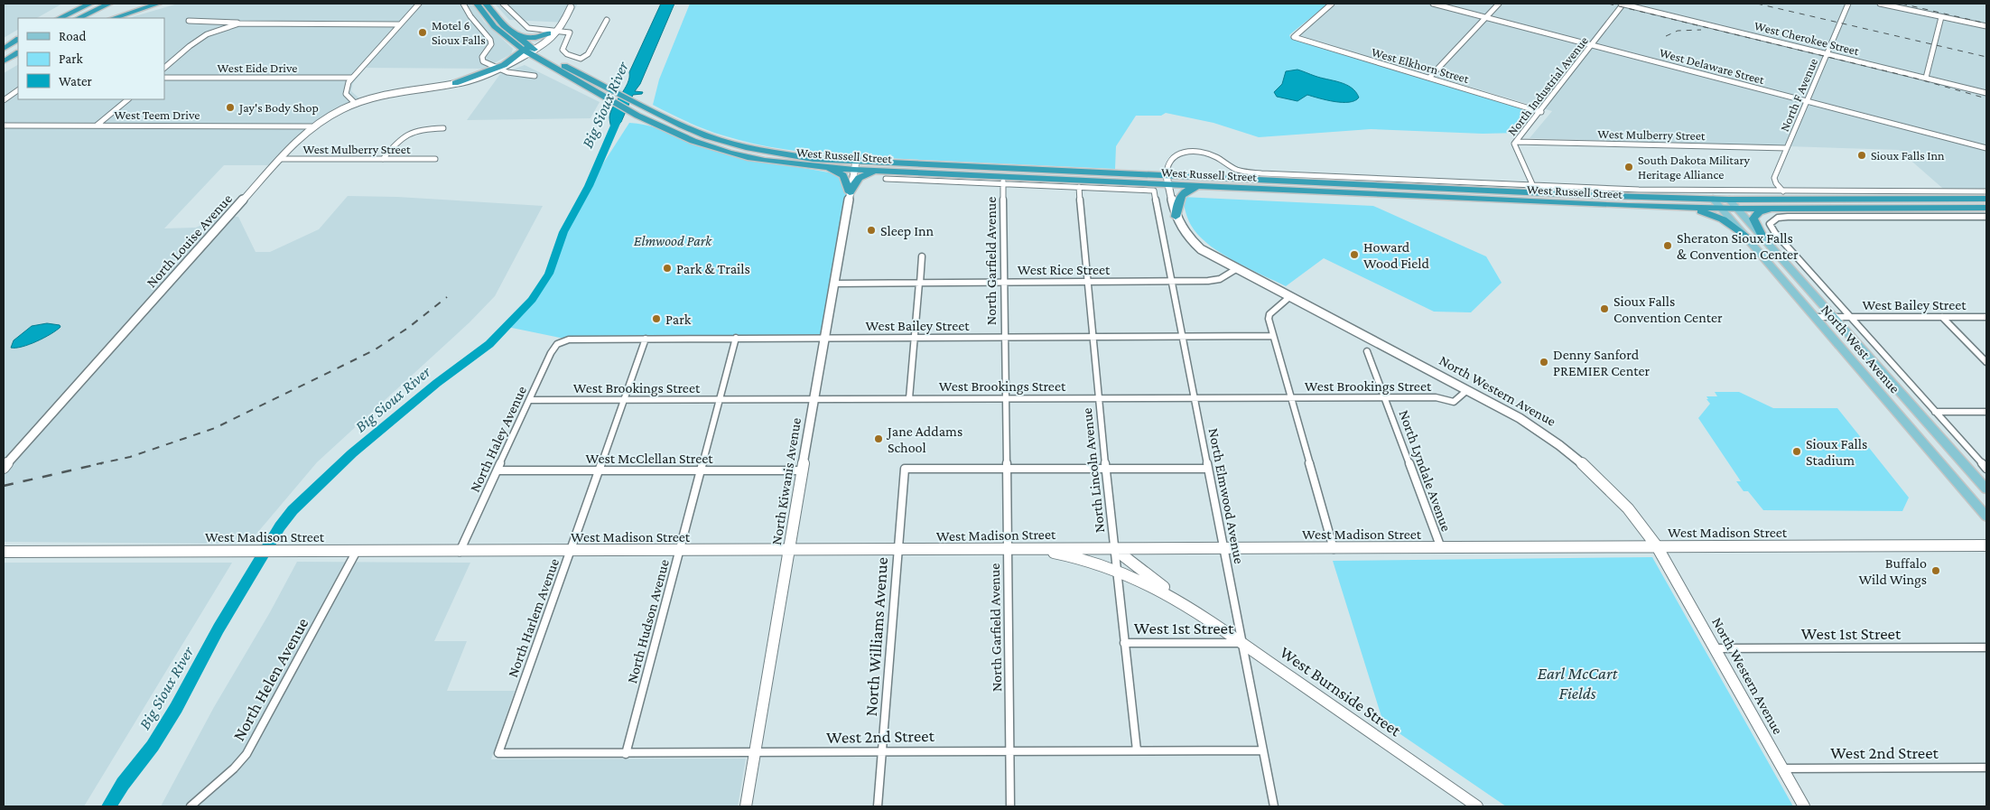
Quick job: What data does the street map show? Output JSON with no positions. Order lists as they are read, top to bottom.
{
  "streets": {
    "highway": ["West Russell Street"],
    "main road": [
      "North Louise Avenue",
      "North West Avenue",
      "North Western Avenue",
      "North Kiwanis Avenue",
      "West Madison Street",
      "West Burnside Street"
    ],
    "street": [
      "West Cherokee Street",
      "West Elkhorn Street",
      "West Delaware Street",
      "West Eide Drive",
      "North Industrial Avenue",
      "North F Avenue",
      "West Teem Drive",
      "West Mulberry Street",
      "North Garfield Avenue",
      "West Rice Street",
      "West Bailey Street",
      "West Brookings Street",
      "North Haley Avenue",
      "West McClellan Street",
      "North Lincoln Avenue",
      "North Lyndale Avenue",
      "North Elmwood Avenue",
      "North Harlem Avenue",
      "North Hudson Avenue",
      "West 1st Street",
      "North Williams Avenue",
      "North Helen Avenue",
      "West 2nd Street"
    ]
  },
  "crossings": [
    ["West Cherokee Street", "North Industrial Avenue"],
    ["West Cherokee Street", "North F Avenue"],
    ["West Elkhorn Street", "North Industrial Avenue"],
    ["West Delaware Street", "North Industrial Avenue"],
    ["West Delaware Street", "North F Avenue"],
    ["North Industrial Avenue", "West Mulberry Street"],
    ["North Industrial Avenue", "West Russell Street"],
    ["North F Avenue", "West Mulberry Street"],
    ["North F Avenue", "West Russell Street"],
    ["West Teem Drive", "North Louise Avenue"],
    ["West Mulberry Street", "North Louise Avenue"],
    ["West Russell Street", "North Louise Avenue"],
    ["West Russell Street", "North Garfield Avenue"],
    ["West Russell Street", "North West Avenue"],
    ["West Russell Street", "North Western Avenue"],
    ["West Russell Street", "North Lincoln Avenue"],
    ["West Russell Street", "North Kiwanis Avenue"],
    ["West Russell Street", "North Elmwood Avenue"],
    ["North Garfield Avenue", "West Rice Street"],
    ["North Garfield Avenue", "West Bailey Street"],
    ["North Garfield Avenue", "West Brookings Street"],
    ["North Garfield Avenue", "West Madison Street"],
    ["North Garfield Avenue", "North Williams Avenue"],
    ["North Garfield Avenue", "West 2nd Street"],
    ["West Rice Street", "North Western Avenue"],
    ["West Rice Street", "North Lincoln Avenue"],
    ["West Rice Street", "North Kiwanis Avenue"],
    ["West Rice Street", "North Elmwood Avenue"],
    ["West Bailey Street", "North West Avenue"],
    ["West Bailey Street", "North Haley Avenue"],
    ["West Bailey Street", "North Lincoln Avenue"],
    ["West Bailey Street", "North Kiwanis Avenue"],
    ["West Bailey Street", "North Elmwood Avenue"],
    ["West Bailey Street", "North Harlem Avenue"],
    ["West Bailey Street", "North Hudson Avenue"],
    ["West Brookings Street", "North Western Avenue"],
    ["West Brookings Street", "North Haley Avenue"],
    ["West Brookings Street", "North Lincoln Avenue"],
    ["West Brookings Street", "North Lyndale Avenue"],
    ["West Brookings Street", "North Kiwanis Avenue"],
    ["West Brookings Street", "North Elmwood Avenue"],
    ["West Brookings Street", "North Harlem Avenue"],
    ["West Brookings Street", "North Hudson Avenue"],
    ["North Western Avenue", "West Madison Street"],
    ["North Western Avenue", "West 1st Street"],
    ["North Western Avenue", "West 2nd Street"],
    ["North Haley Avenue", "West McClellan Street"],
    ["North Haley Avenue", "West Madison Street"],
    ["West McClellan Street", "North Kiwanis Avenue"],
    ["West McClellan Street", "North Harlem Avenue"],
    ["West McClellan Street", "North Hudson Avenue"],
    ["North Lincoln Avenue", "West Madison Street"],
    ["North Lincoln Avenue", "West 1st Street"],
    ["North Lincoln Avenue", "West Burnside Street"],
    ["North Lincoln Avenue", "West 2nd Street"],
    ["North Lyndale Avenue", "West Madison Street"],
    ["North Kiwanis Avenue", "West Madison Street"],
    ["North Kiwanis Avenue", "West 2nd Street"],
    ["North Elmwood Avenue", "West Madison Street"],
    ["North Elmwood Avenue", "West 1st Street"],
    ["North Elmwood Avenue", "West Burnside Street"],
    ["North Elmwood Avenue", "West 2nd Street"],
    ["West Madison Street", "North Harlem Avenue"],
    ["West Madison Street", "North Hudson Avenue"],
    ["West Madison Street", "North Williams Avenue"],
    ["West Madison Street", "North Helen Avenue"],
    ["West Madison Street", "West Burnside Street"],
    ["North Harlem Avenue", "West 2nd Street"],
    ["North Hudson Avenue", "West 2nd Street"],
    ["West 1st Street", "West Burnside Street"],
    ["North Williams Avenue", "West 2nd Street"]
  ],
  "water": ["Big Sioux River"],
  "parks": ["Elmwood Park", "Earl McCart Fields"],
  "places": [
    "Motel 6 Sioux Falls",
    "Jay's Body Shop",
    "Sioux Falls Inn",
    "South Dakota Military Heritage Alliance",
    "Sleep Inn",
    "Sheraton Sioux Falls & Convention Center",
    "Howard Wood Field",
    "Park & Trails",
    "Sioux Falls Convention Center",
    "Park",
    "Denny Sanford PREMIER Center",
    "Jane Addams School",
    "Sioux Falls Stadium",
    "Buffalo Wild Wings"
  ],
  "legend": ["Road", "Park", "Water"]
}
